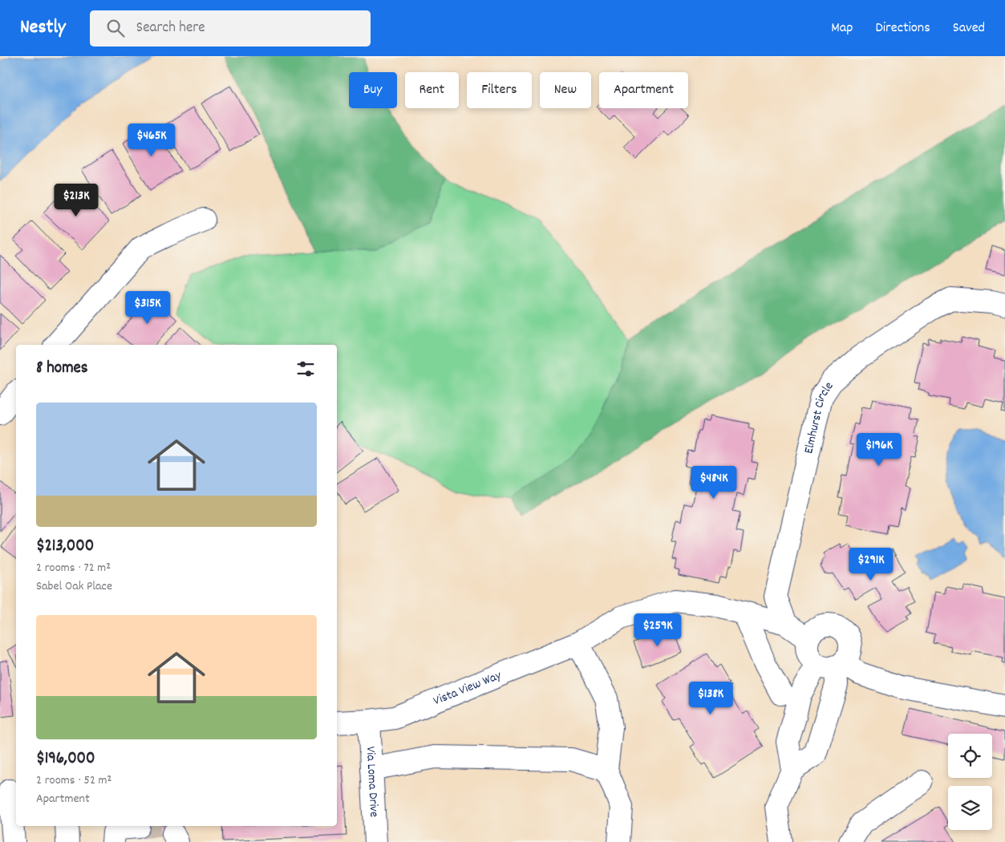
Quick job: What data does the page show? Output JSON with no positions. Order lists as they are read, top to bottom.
{
  "streets": {
    "street": ["Elmhurst Circle", "Vista View Way", "Via Loma Drive"]
  },
  "crossings": [
    ["Elmhurst Circle", "Vista View Way"],
    ["Vista View Way", "Via Loma Drive"]
  ],
  "page": {
    "header": "Nestly",
    "search": "Search here",
    "nav": ["Map", "Directions", "Saved"],
    "chip": [
      "Buy",
      "Rent",
      "Filters",
      "New",
      "Apartment"
    ],
    "price": [
      "$465K",
      "$213K",
      "$315K",
      "$196K",
      "$484K",
      "$291K",
      "$259K",
      "$138K"
    ],
    "heading": "8 homes",
    "list": [
      {
        "name": "$213,000",
        "note": "2 rooms · 72 m² · Sabel Oak Place"
      },
      {
        "name": "$196,000",
        "note": "2 rooms · 52 m² · Apartment"
      }
    ]
  }
}
